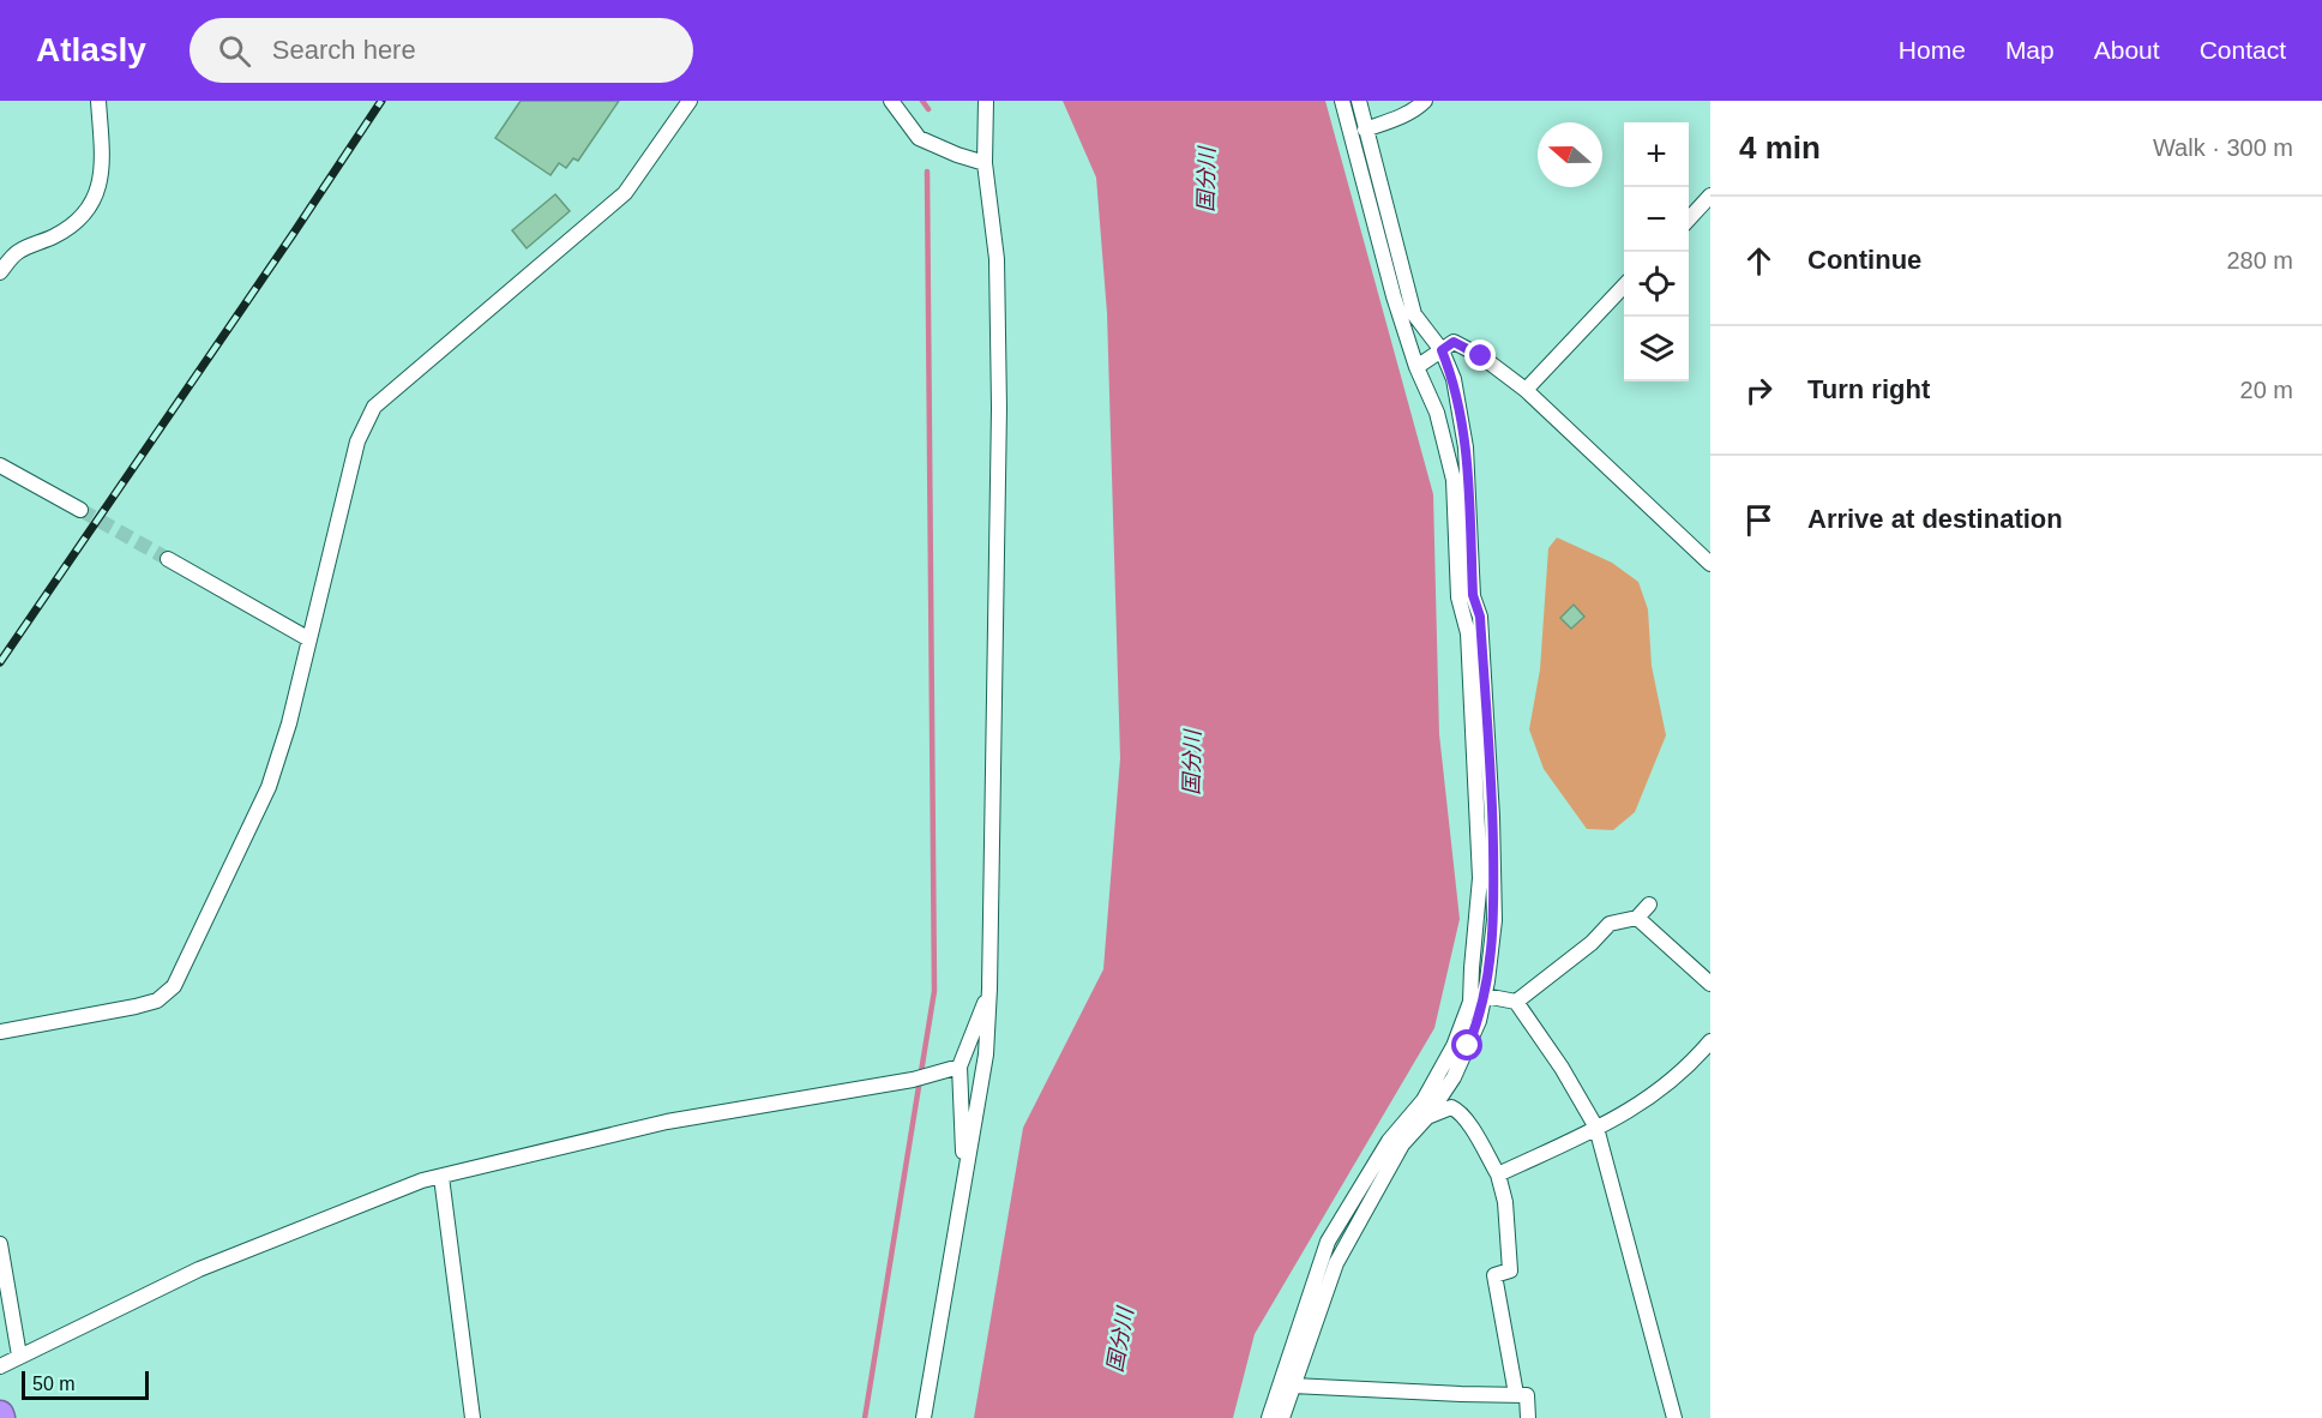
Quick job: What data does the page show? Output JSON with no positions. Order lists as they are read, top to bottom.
{
  "water": ["国分川"],
  "scale_bar": "50 m",
  "north": "left",
  "page": {
    "header": "Atlasly",
    "search": "Search here",
    "nav": [
      "Home",
      "Map",
      "About",
      "Contact"
    ],
    "heading": ["4 min", "Walk · 300 m"],
    "map_buttons": ["+", "−"],
    "list": [
      ["Continue", "280 m"],
      ["Turn right", "20 m"],
      "Arrive at destination"
    ],
    "scale": "50 m"
  }
}
